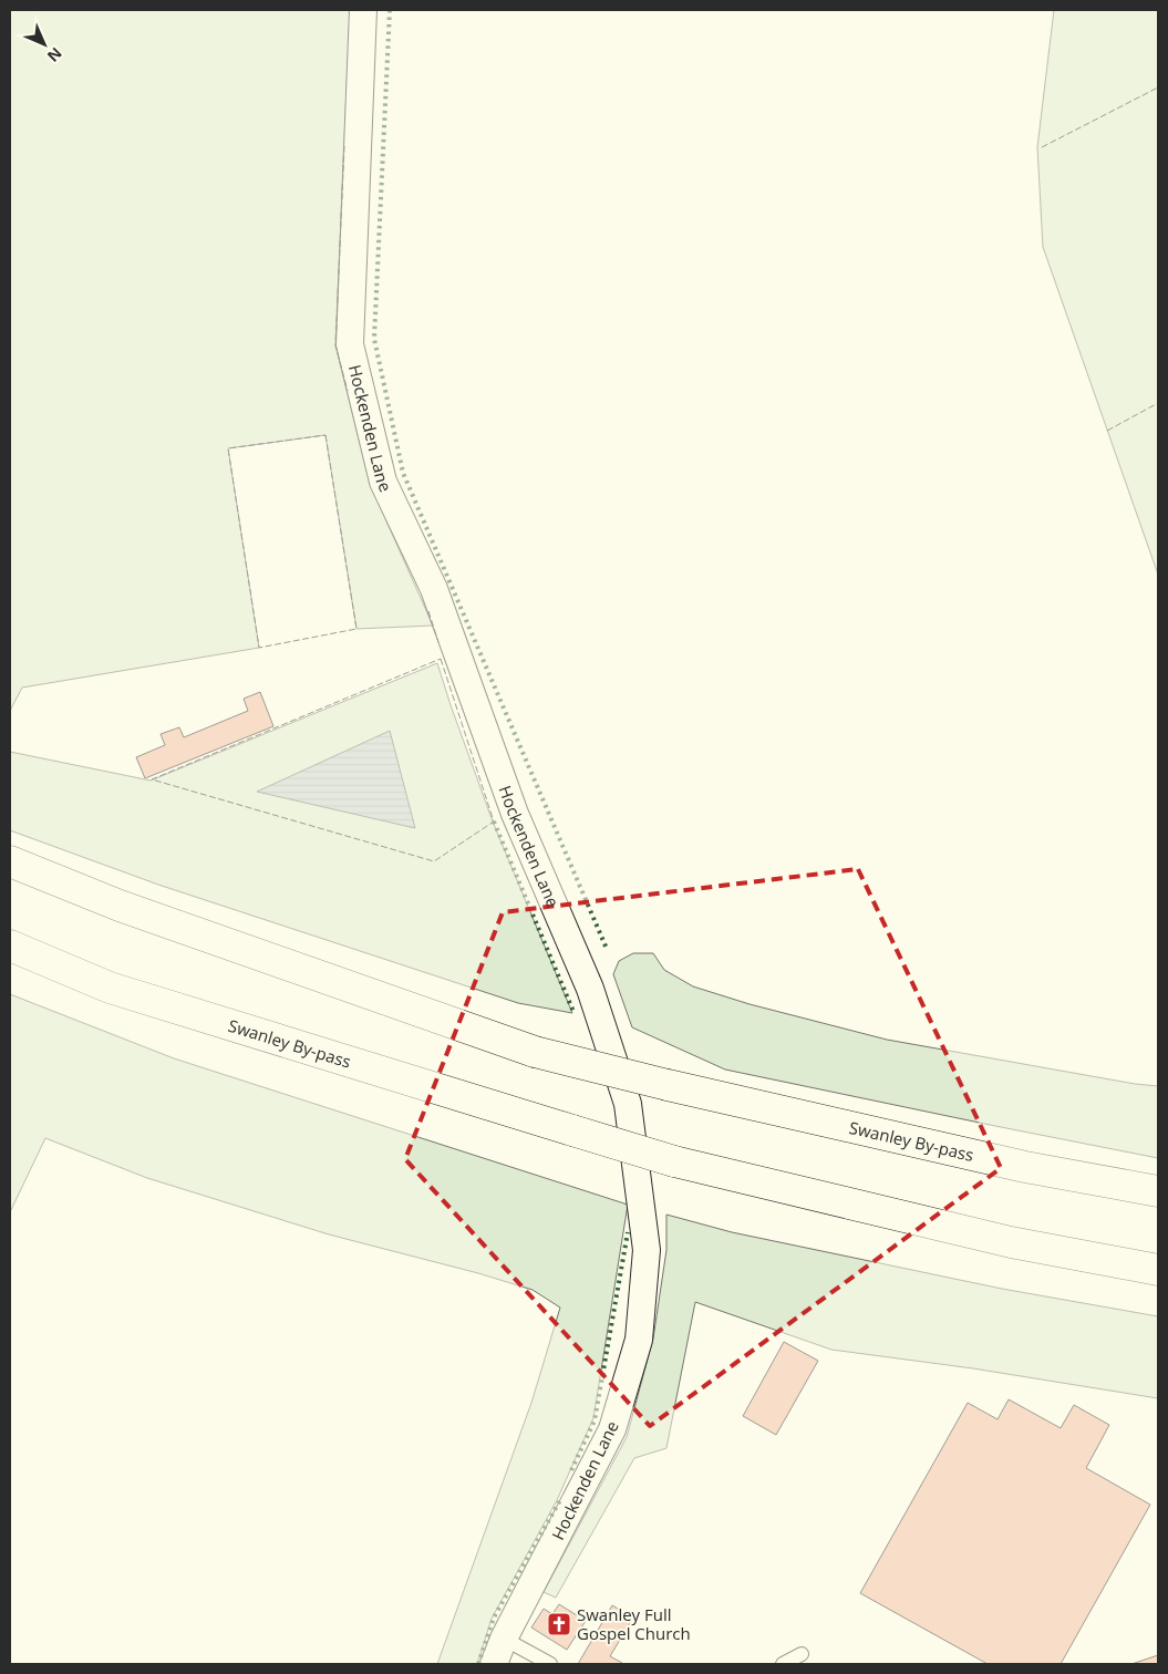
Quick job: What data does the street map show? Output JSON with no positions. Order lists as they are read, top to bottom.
{
  "streets": {
    "highway": ["Swanley By-pass"],
    "street": ["Hockenden Lane"]
  },
  "places": {
    "church": ["Swanley Full Gospel Church"]
  },
  "north": "bottom right"
}
